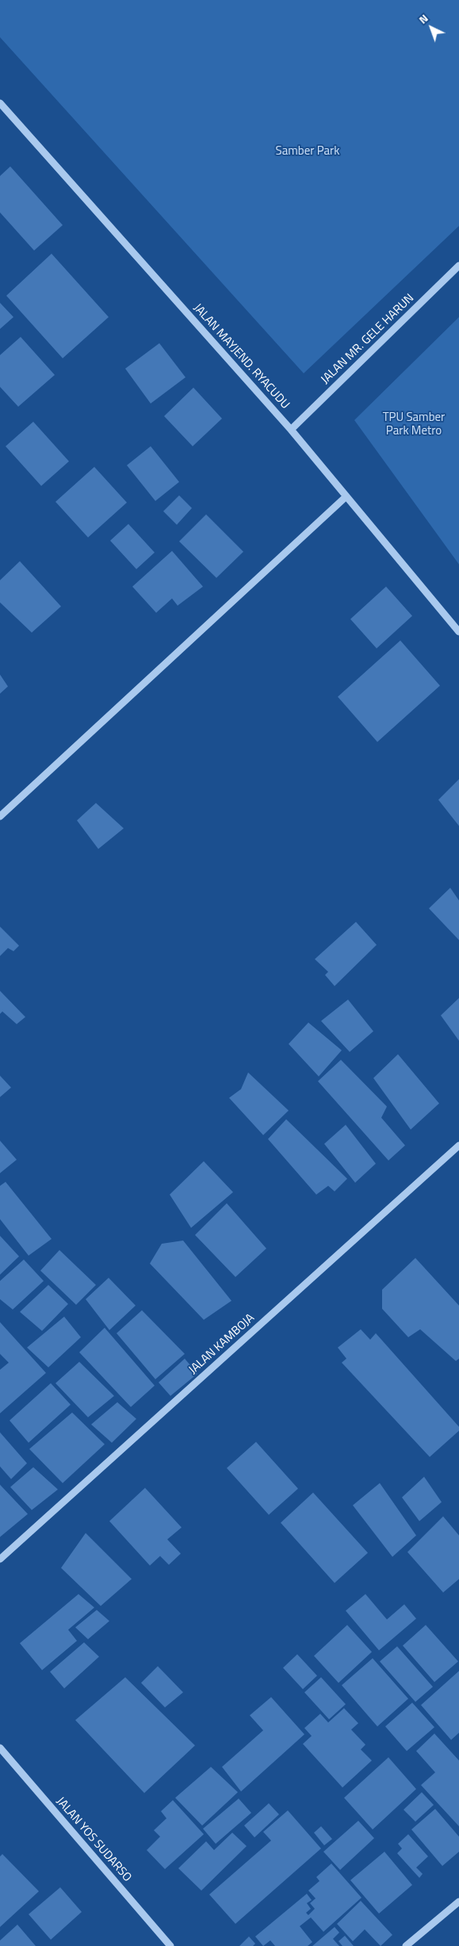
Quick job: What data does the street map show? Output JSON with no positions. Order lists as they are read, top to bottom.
{
  "streets": {
    "street": [
      "JALAN MR. GELE HARUN",
      "JALAN MAYJEND. RYACUDU",
      "JALAN KAMBOJA",
      "JALAN YOS SUDARSO"
    ]
  },
  "crossings": [
    ["JALAN MR. GELE HARUN", "JALAN MAYJEND. RYACUDU"]
  ],
  "parks": ["Samber Park", "TPU Samber Park Metro"],
  "north": "top left"
}
